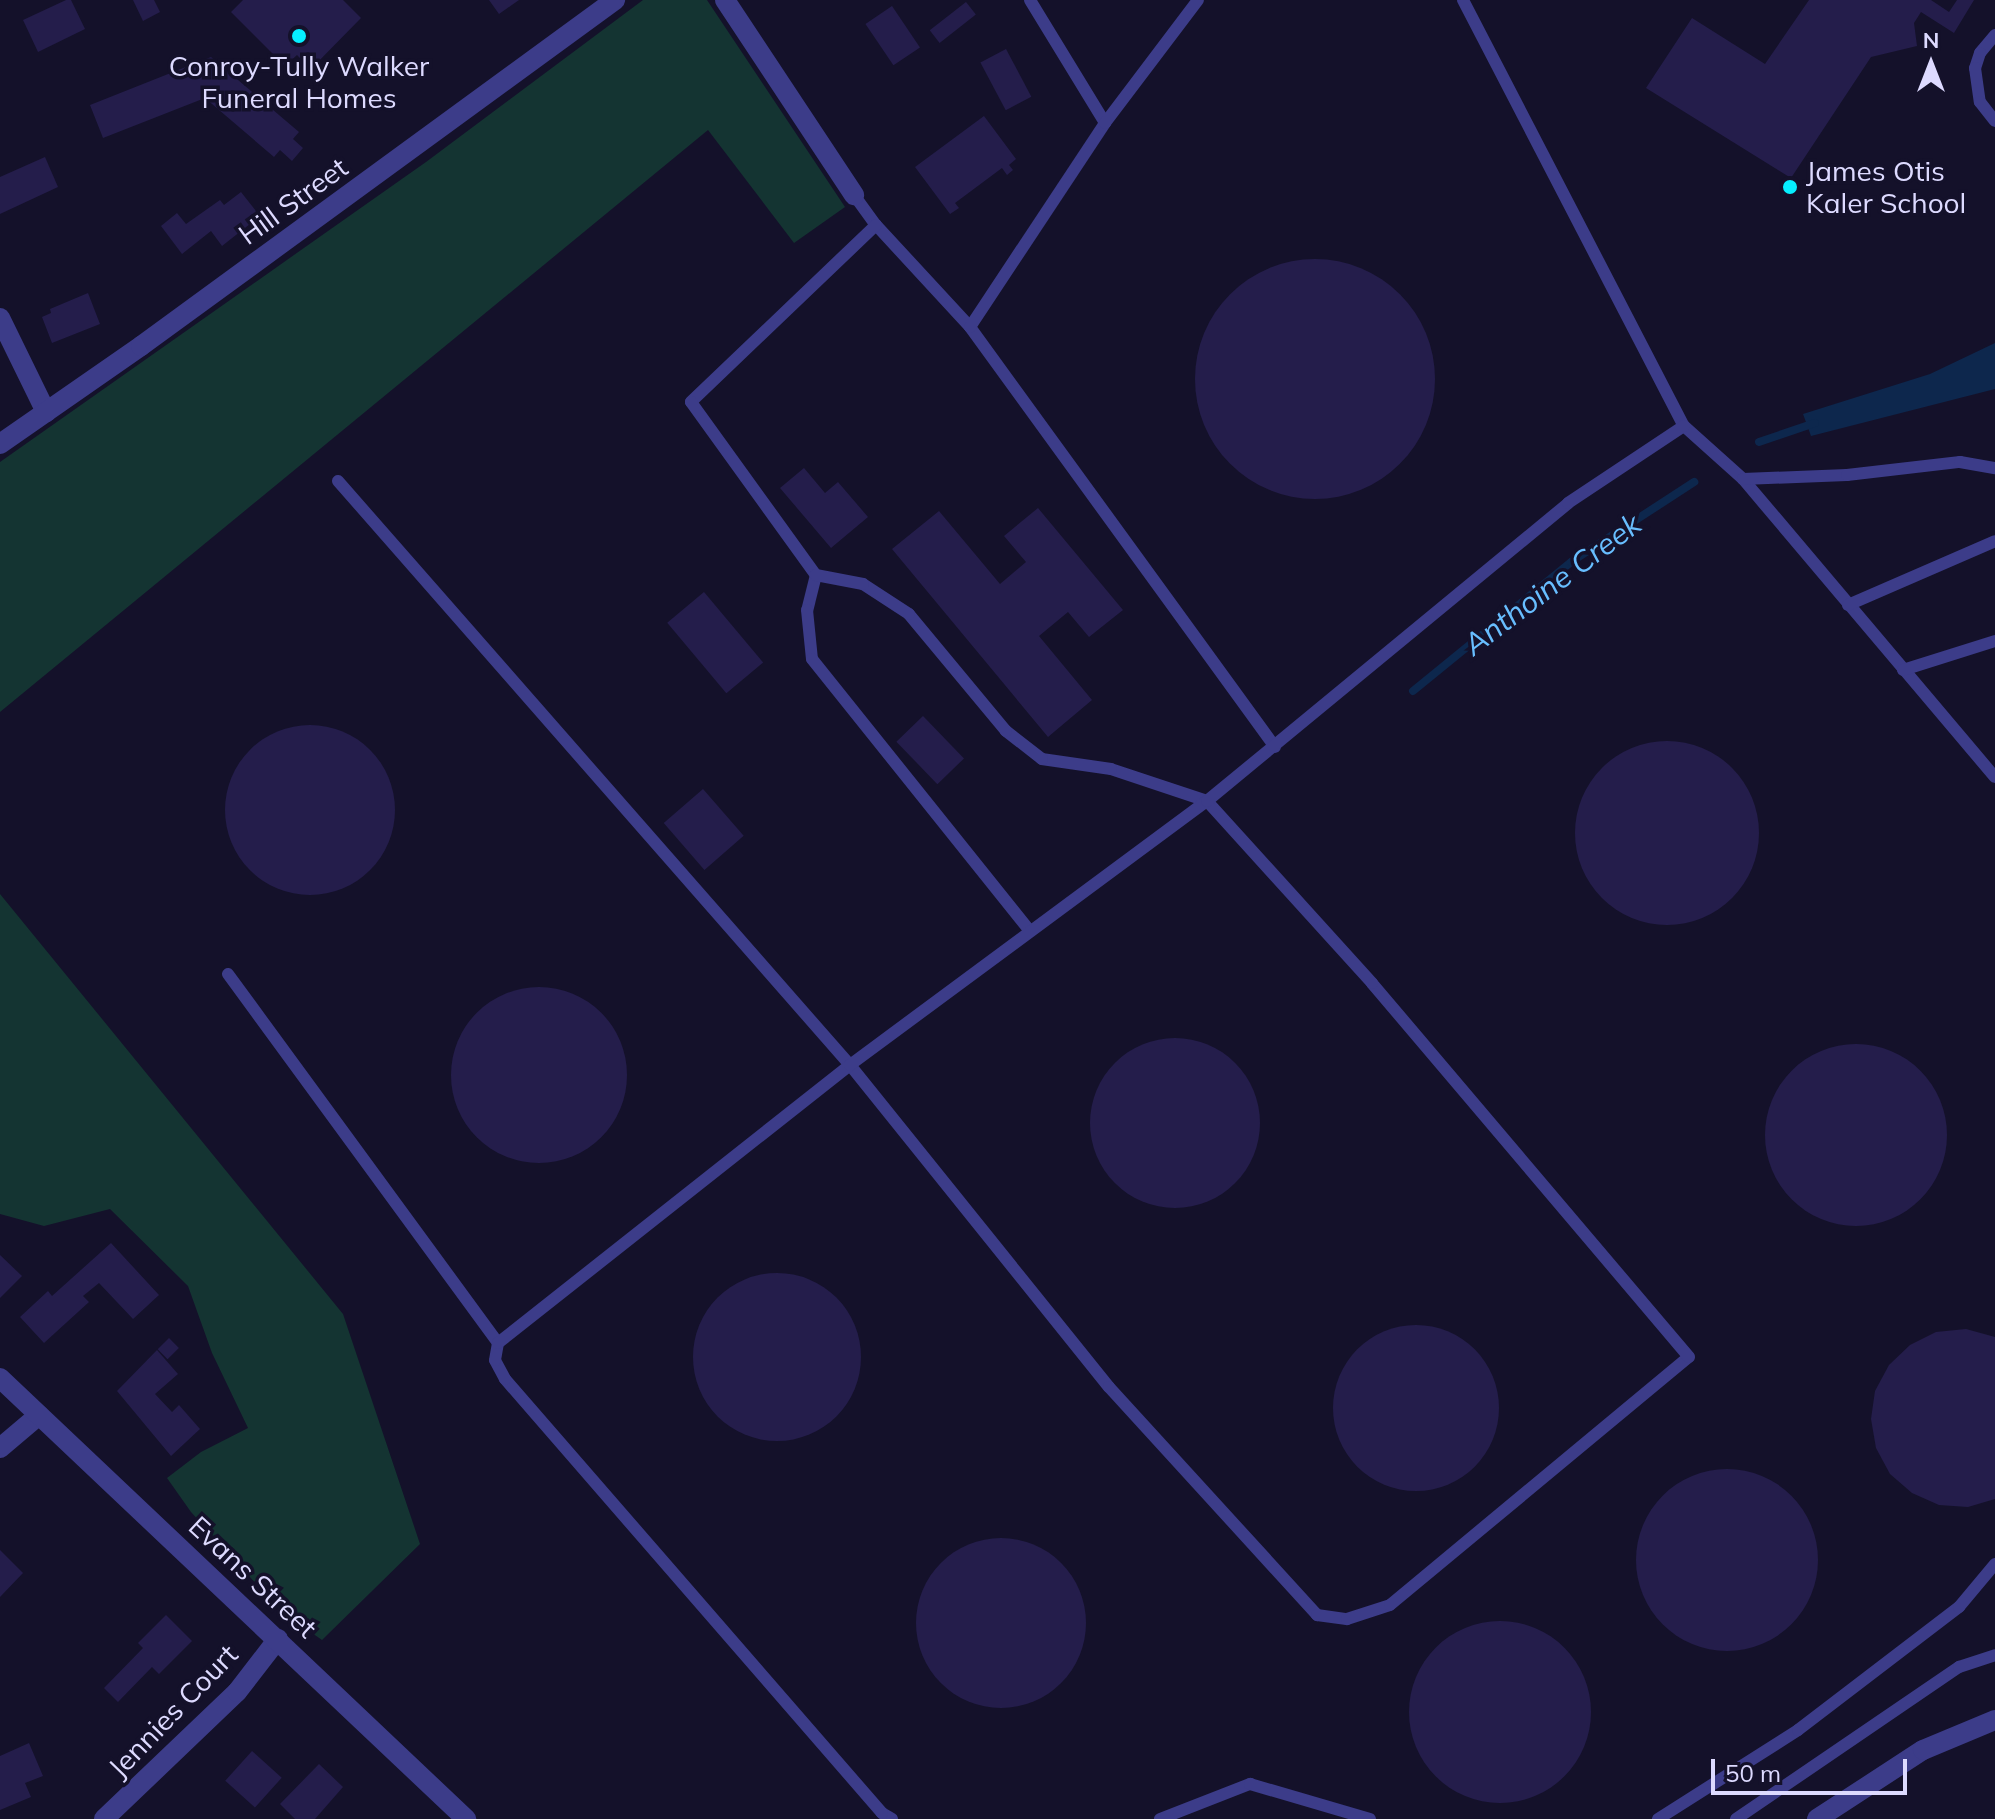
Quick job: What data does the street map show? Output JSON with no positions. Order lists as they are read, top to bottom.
{
  "streets": {
    "street": ["Hill Street", "Evans Street", "Jennies Court"]
  },
  "crossings": [
    ["Evans Street", "Jennies Court"]
  ],
  "water": ["Anthoine Creek"],
  "places": ["Conroy-Tully Walker Funeral Homes", "James Otis Kaler School"],
  "scale_bar": "50 m",
  "north": "top"
}
